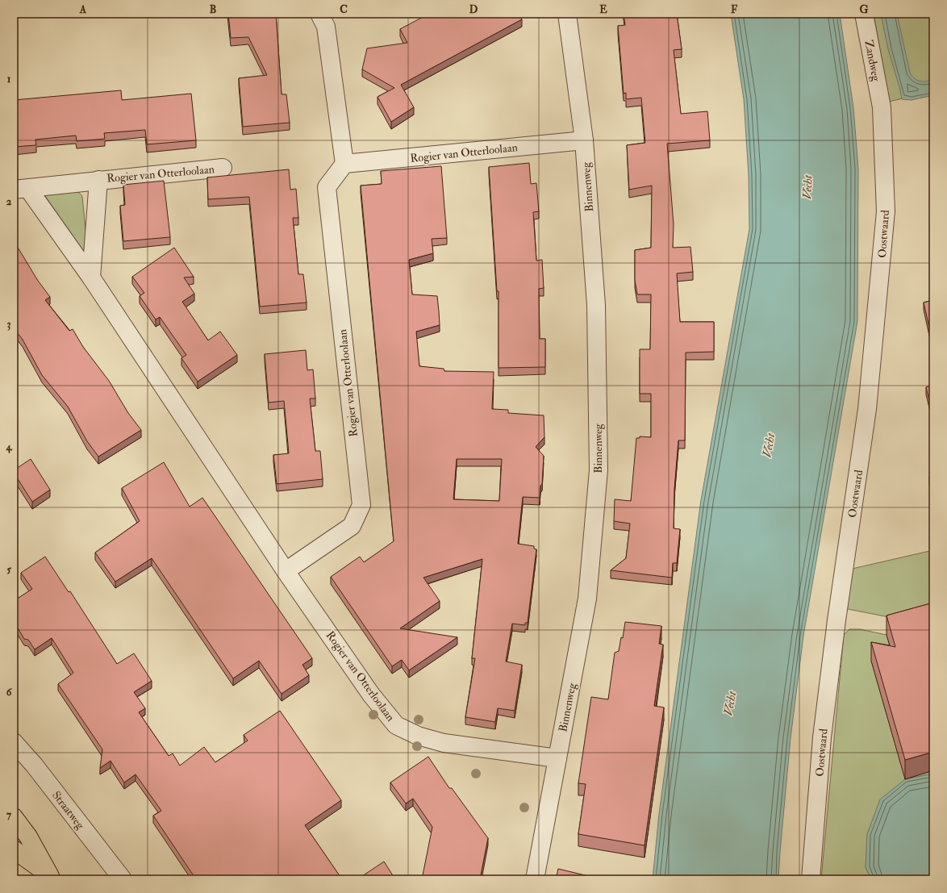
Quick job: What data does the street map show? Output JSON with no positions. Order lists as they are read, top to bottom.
{
  "streets": {
    "street": [
      "Zandweg",
      "Rogier van Otterloolaan",
      "Binnenweg",
      "Oostwaard",
      "Straatweg"
    ]
  },
  "crossings": [
    ["Zandweg", "Oostwaard"],
    ["Rogier van Otterloolaan", "Binnenweg"]
  ],
  "water": ["Vecht"],
  "grid": {
    "columns": [
      "A",
      "B",
      "C",
      "D",
      "E",
      "F",
      "G"
    ],
    "rows": [
      "1",
      "2",
      "3",
      "4",
      "5",
      "6",
      "7"
    ]
  }
}
